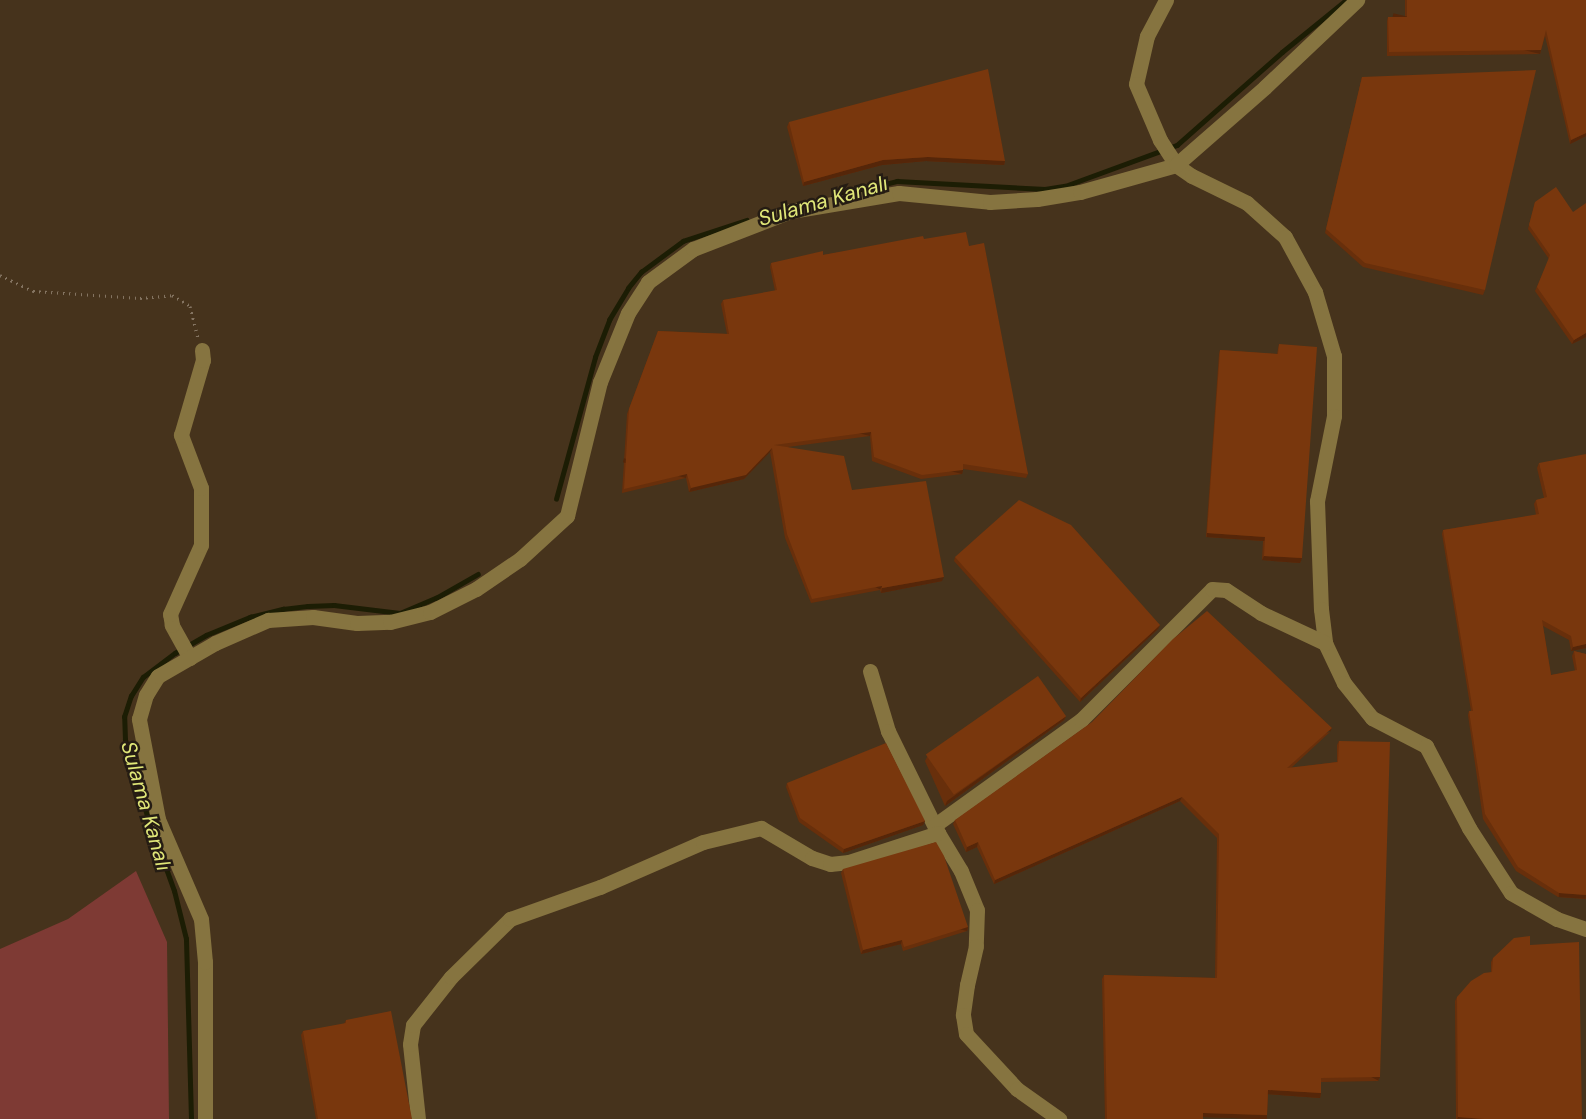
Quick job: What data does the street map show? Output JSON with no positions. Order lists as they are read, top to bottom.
{
  "water": ["Sulama Kanalı"]
}
